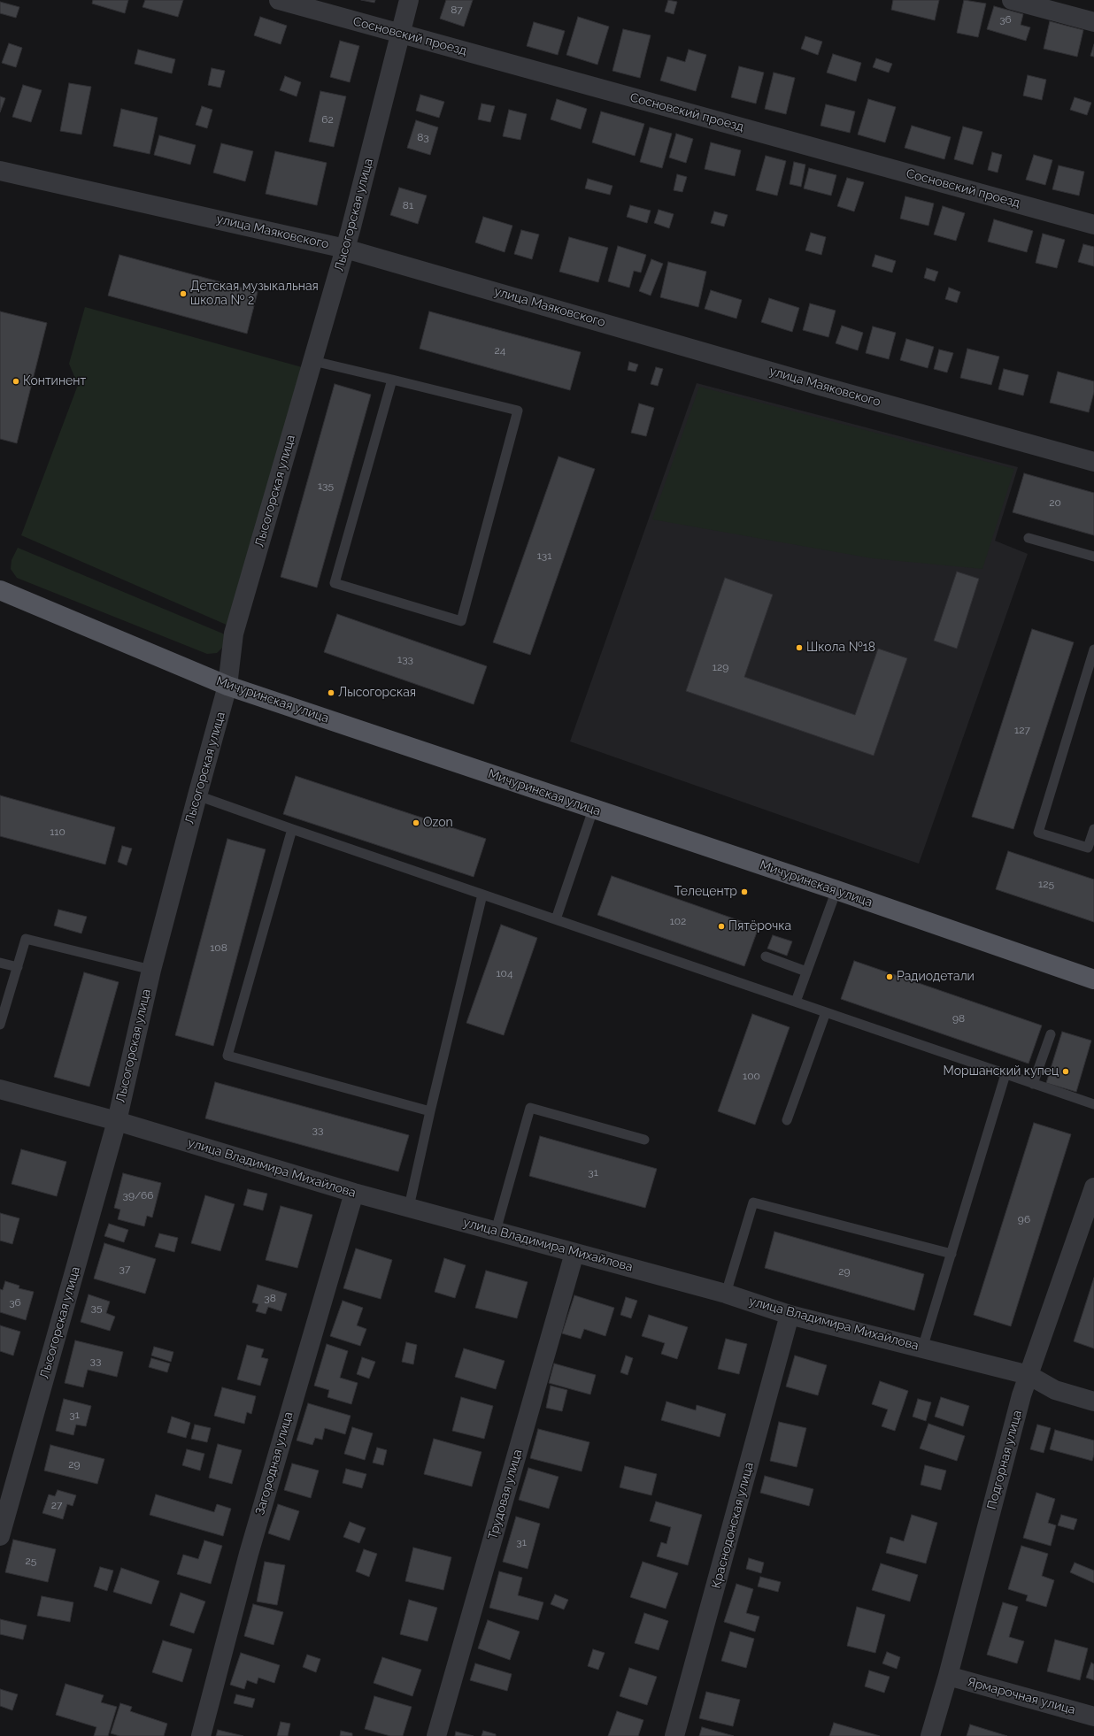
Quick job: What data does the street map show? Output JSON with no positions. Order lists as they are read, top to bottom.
{
  "streets": {
    "main road": ["Мичуринская улица"],
    "street": [
      "Сосновский проезд",
      "Лысогорская улица",
      "улица Маяковского",
      "улица Владимира Михайлова",
      "Подгорная улица",
      "Загородная улица",
      "Трудовая улица",
      "Краснодонская улица",
      "Ярмарочная улица"
    ]
  },
  "crossings": [
    ["Сосновский проезд", "Лысогорская улица"],
    ["Лысогорская улица", "улица Маяковского"],
    ["Лысогорская улица", "Мичуринская улица"],
    ["Лысогорская улица", "улица Владимира Михайлова"],
    ["улица Владимира Михайлова", "Подгорная улица"],
    ["улица Владимира Михайлова", "Загородная улица"],
    ["улица Владимира Михайлова", "Трудовая улица"],
    ["улица Владимира Михайлова", "Краснодонская улица"],
    ["Подгорная улица", "Ярмарочная улица"]
  ],
  "places": [
    "Детская музыкальная школа № 2",
    "Континент",
    "Школа №18",
    "Лысогорская",
    "Ozon",
    "Телецентр",
    "Пятёрочка",
    "Радиодетали",
    "Моршанский купец"
  ],
  "house_numbers": [
    "87",
    "36",
    "62",
    "83",
    "81",
    "24",
    "135",
    "20",
    "131",
    "133",
    "129",
    "127",
    "110",
    "125",
    "102",
    "108",
    "104",
    "98",
    "100",
    "33",
    "31",
    "39/66",
    "96",
    "37",
    "29",
    "38",
    "36",
    "35",
    "33",
    "31",
    "29",
    "27",
    "31",
    "25"
  ]
}
